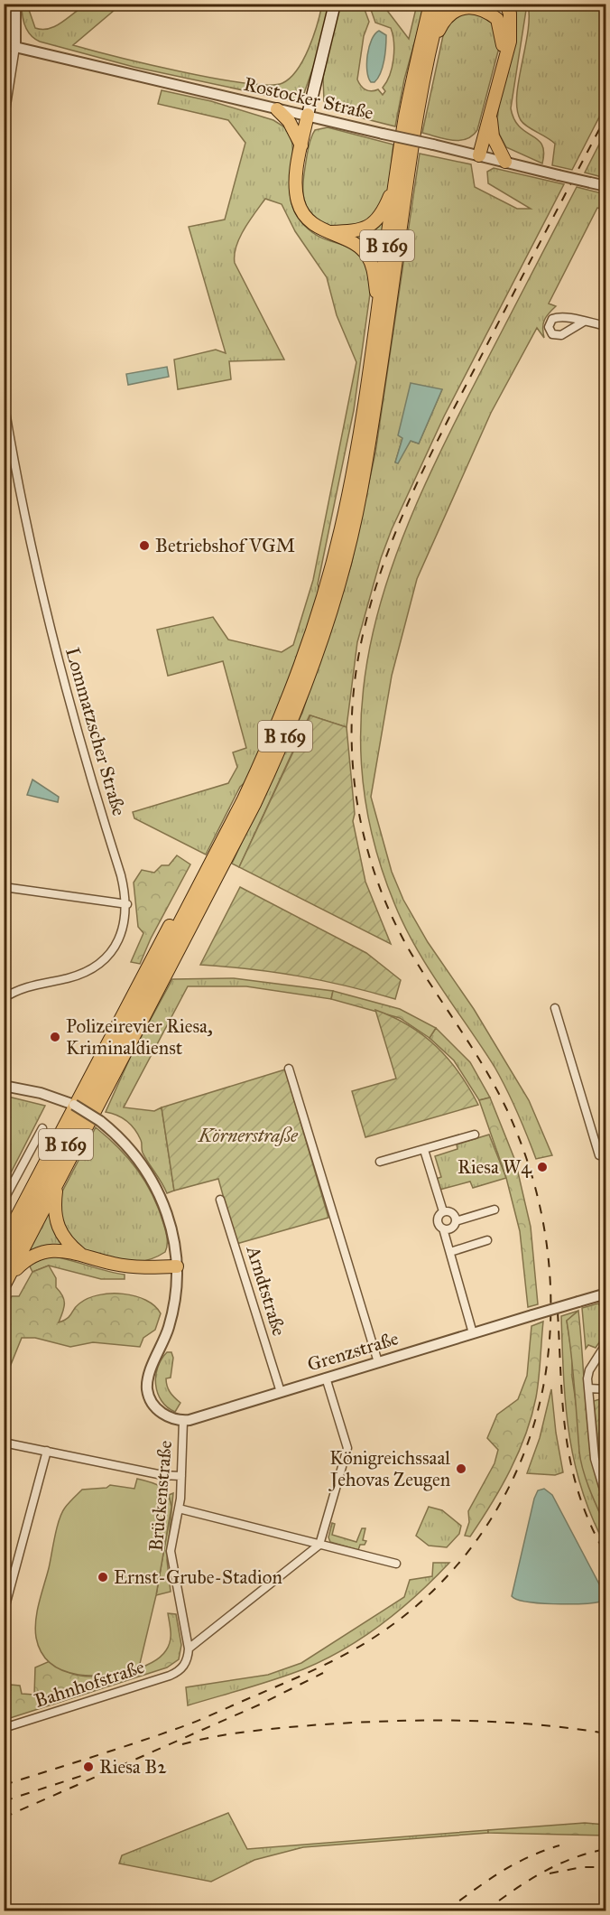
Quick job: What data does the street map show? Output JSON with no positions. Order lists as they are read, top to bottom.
{
  "streets": {
    "highway": ["B 169"],
    "street": [
      "Rostocker Straße",
      "Lommatzscher Straße",
      "Arndtstraße",
      "Grenzstraße",
      "Brückenstraße",
      "Bahnhofstraße"
    ]
  },
  "crossings": [
    ["Arndtstraße", "Grenzstraße"],
    ["Grenzstraße", "Brückenstraße"],
    ["Brückenstraße", "Bahnhofstraße"]
  ],
  "parks": ["Körnerstraße"],
  "places": [
    "Betriebshof VGM",
    "Polizeirevier Riesa, Kriminaldienst",
    "Riesa W4",
    "Königreichssaal Jehovas Zeugen",
    "Ernst-Grube-Stadion",
    "Riesa B2"
  ]
}
